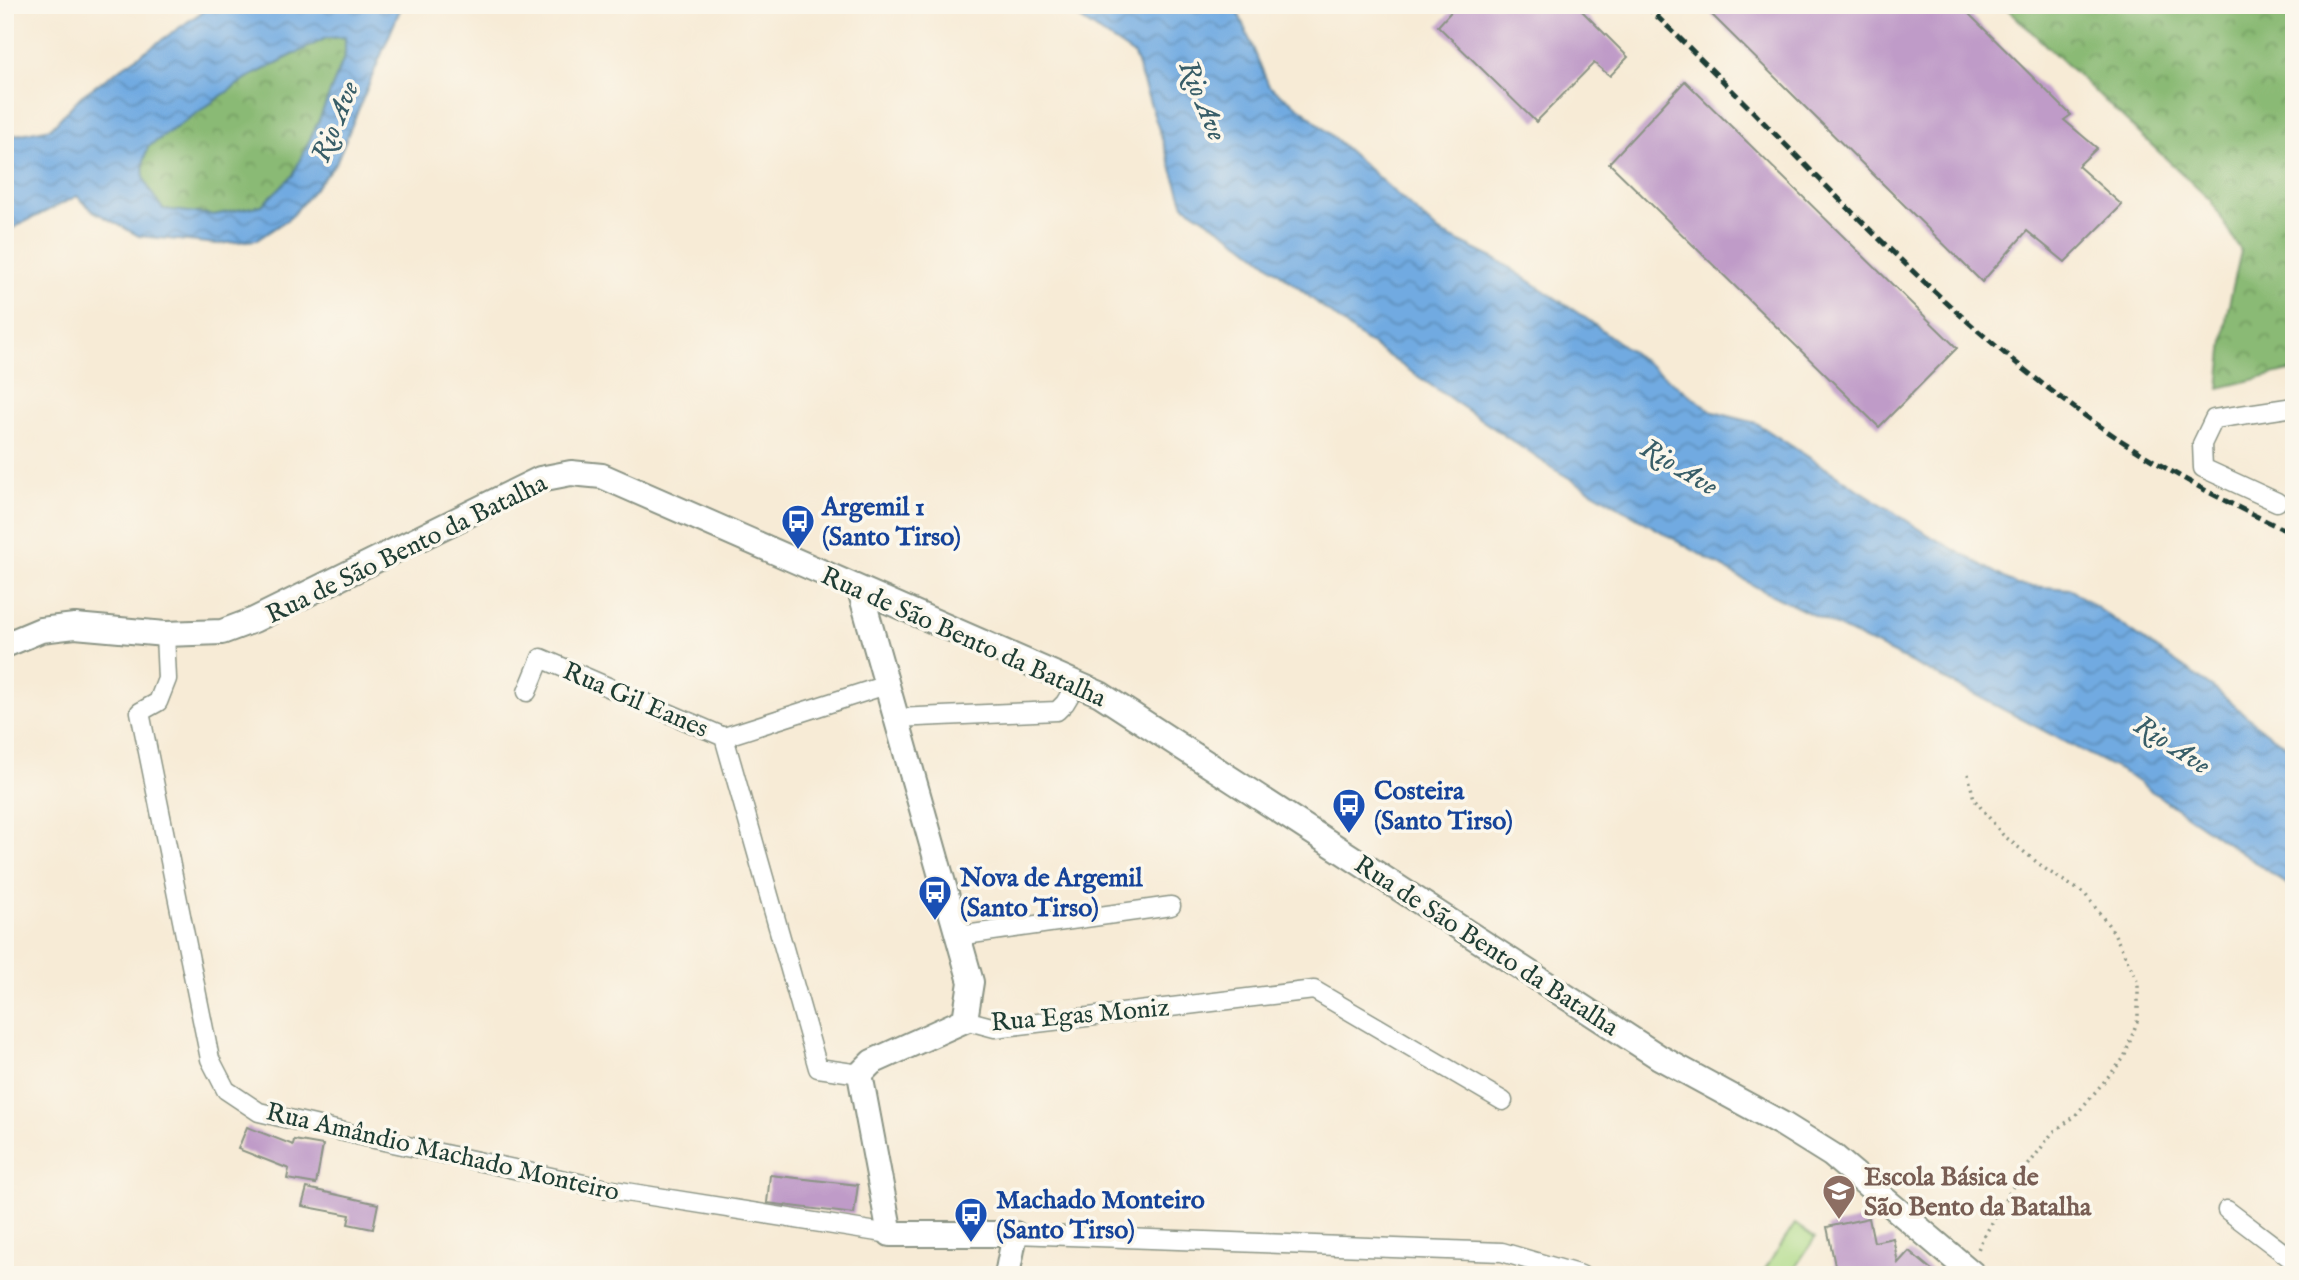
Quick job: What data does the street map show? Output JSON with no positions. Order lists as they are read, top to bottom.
{
  "streets": {
    "street": [
      "Rua de São Bento da Batalha",
      "Rua Gil Eanes",
      "Rua Egas Moniz",
      "Rua Amândio Machado Monteiro"
    ]
  },
  "crossings": [
    ["Rua de São Bento da Batalha", "Rua Amândio Machado Monteiro"]
  ],
  "water": ["Rio Ave"],
  "places": {
    "bus stop": [
      "Argemil 1 (Santo Tirso)",
      "Costeira (Santo Tirso)",
      "Nova de Argemil (Santo Tirso)",
      "Machado Monteiro (Santo Tirso)"
    ],
    "school or university": ["Escola Básica de São Bento da Batalha"]
  }
}
